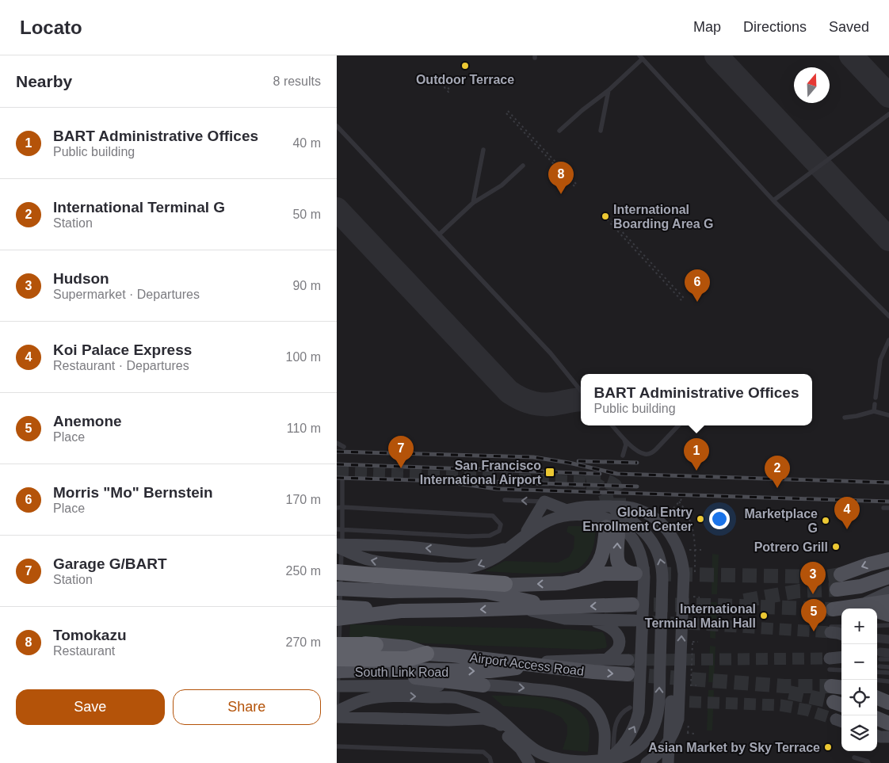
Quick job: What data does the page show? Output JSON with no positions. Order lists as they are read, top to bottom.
{
  "streets": {
    "main road": ["Airport Access Road"],
    "street": ["South Link Road"]
  },
  "places": {
    "other": [
      "Outdoor Terrace",
      "International Boarding Area G",
      "Global Entry Enrollment Center",
      "Marketplace G",
      "Potrero Grill",
      "International Terminal Main Hall",
      "Asian Market by Sky Terrace"
    ],
    "transit": ["San Francisco International Airport"]
  },
  "north": "top",
  "page": {
    "header": "Locato",
    "nav": ["Map", "Directions", "Saved"],
    "heading": ["Nearby", "8 results"],
    "list": [
      {
        "mark": "1",
        "name": "BART Administrative Offices",
        "note": "Public building",
        "value": "40 m"
      },
      {
        "mark": "2",
        "name": "International Terminal G",
        "note": "Station",
        "value": "50 m"
      },
      {
        "mark": "3",
        "name": "Hudson",
        "note": "Supermarket · Departures",
        "value": "90 m"
      },
      {
        "mark": "4",
        "name": "Koi Palace Express",
        "note": "Restaurant · Departures",
        "value": "100 m"
      },
      {
        "mark": "5",
        "name": "Anemone",
        "note": "Place",
        "value": "110 m"
      },
      {
        "mark": "6",
        "name": "Morris \"Mo\" Bernstein",
        "note": "Place",
        "value": "170 m"
      },
      {
        "mark": "7",
        "name": "Garage G/BART",
        "note": "Station",
        "value": "250 m"
      },
      {
        "mark": "8",
        "name": "Tomokazu",
        "note": "Restaurant",
        "value": "270 m"
      }
    ],
    "pins": [
      "8",
      "6",
      "7",
      "1",
      "2",
      "4",
      "3",
      "5"
    ],
    "popup": ["BART Administrative Offices", "Public building"],
    "map_buttons": ["+", "−"],
    "buttons": ["Save", "Share"]
  }
}
